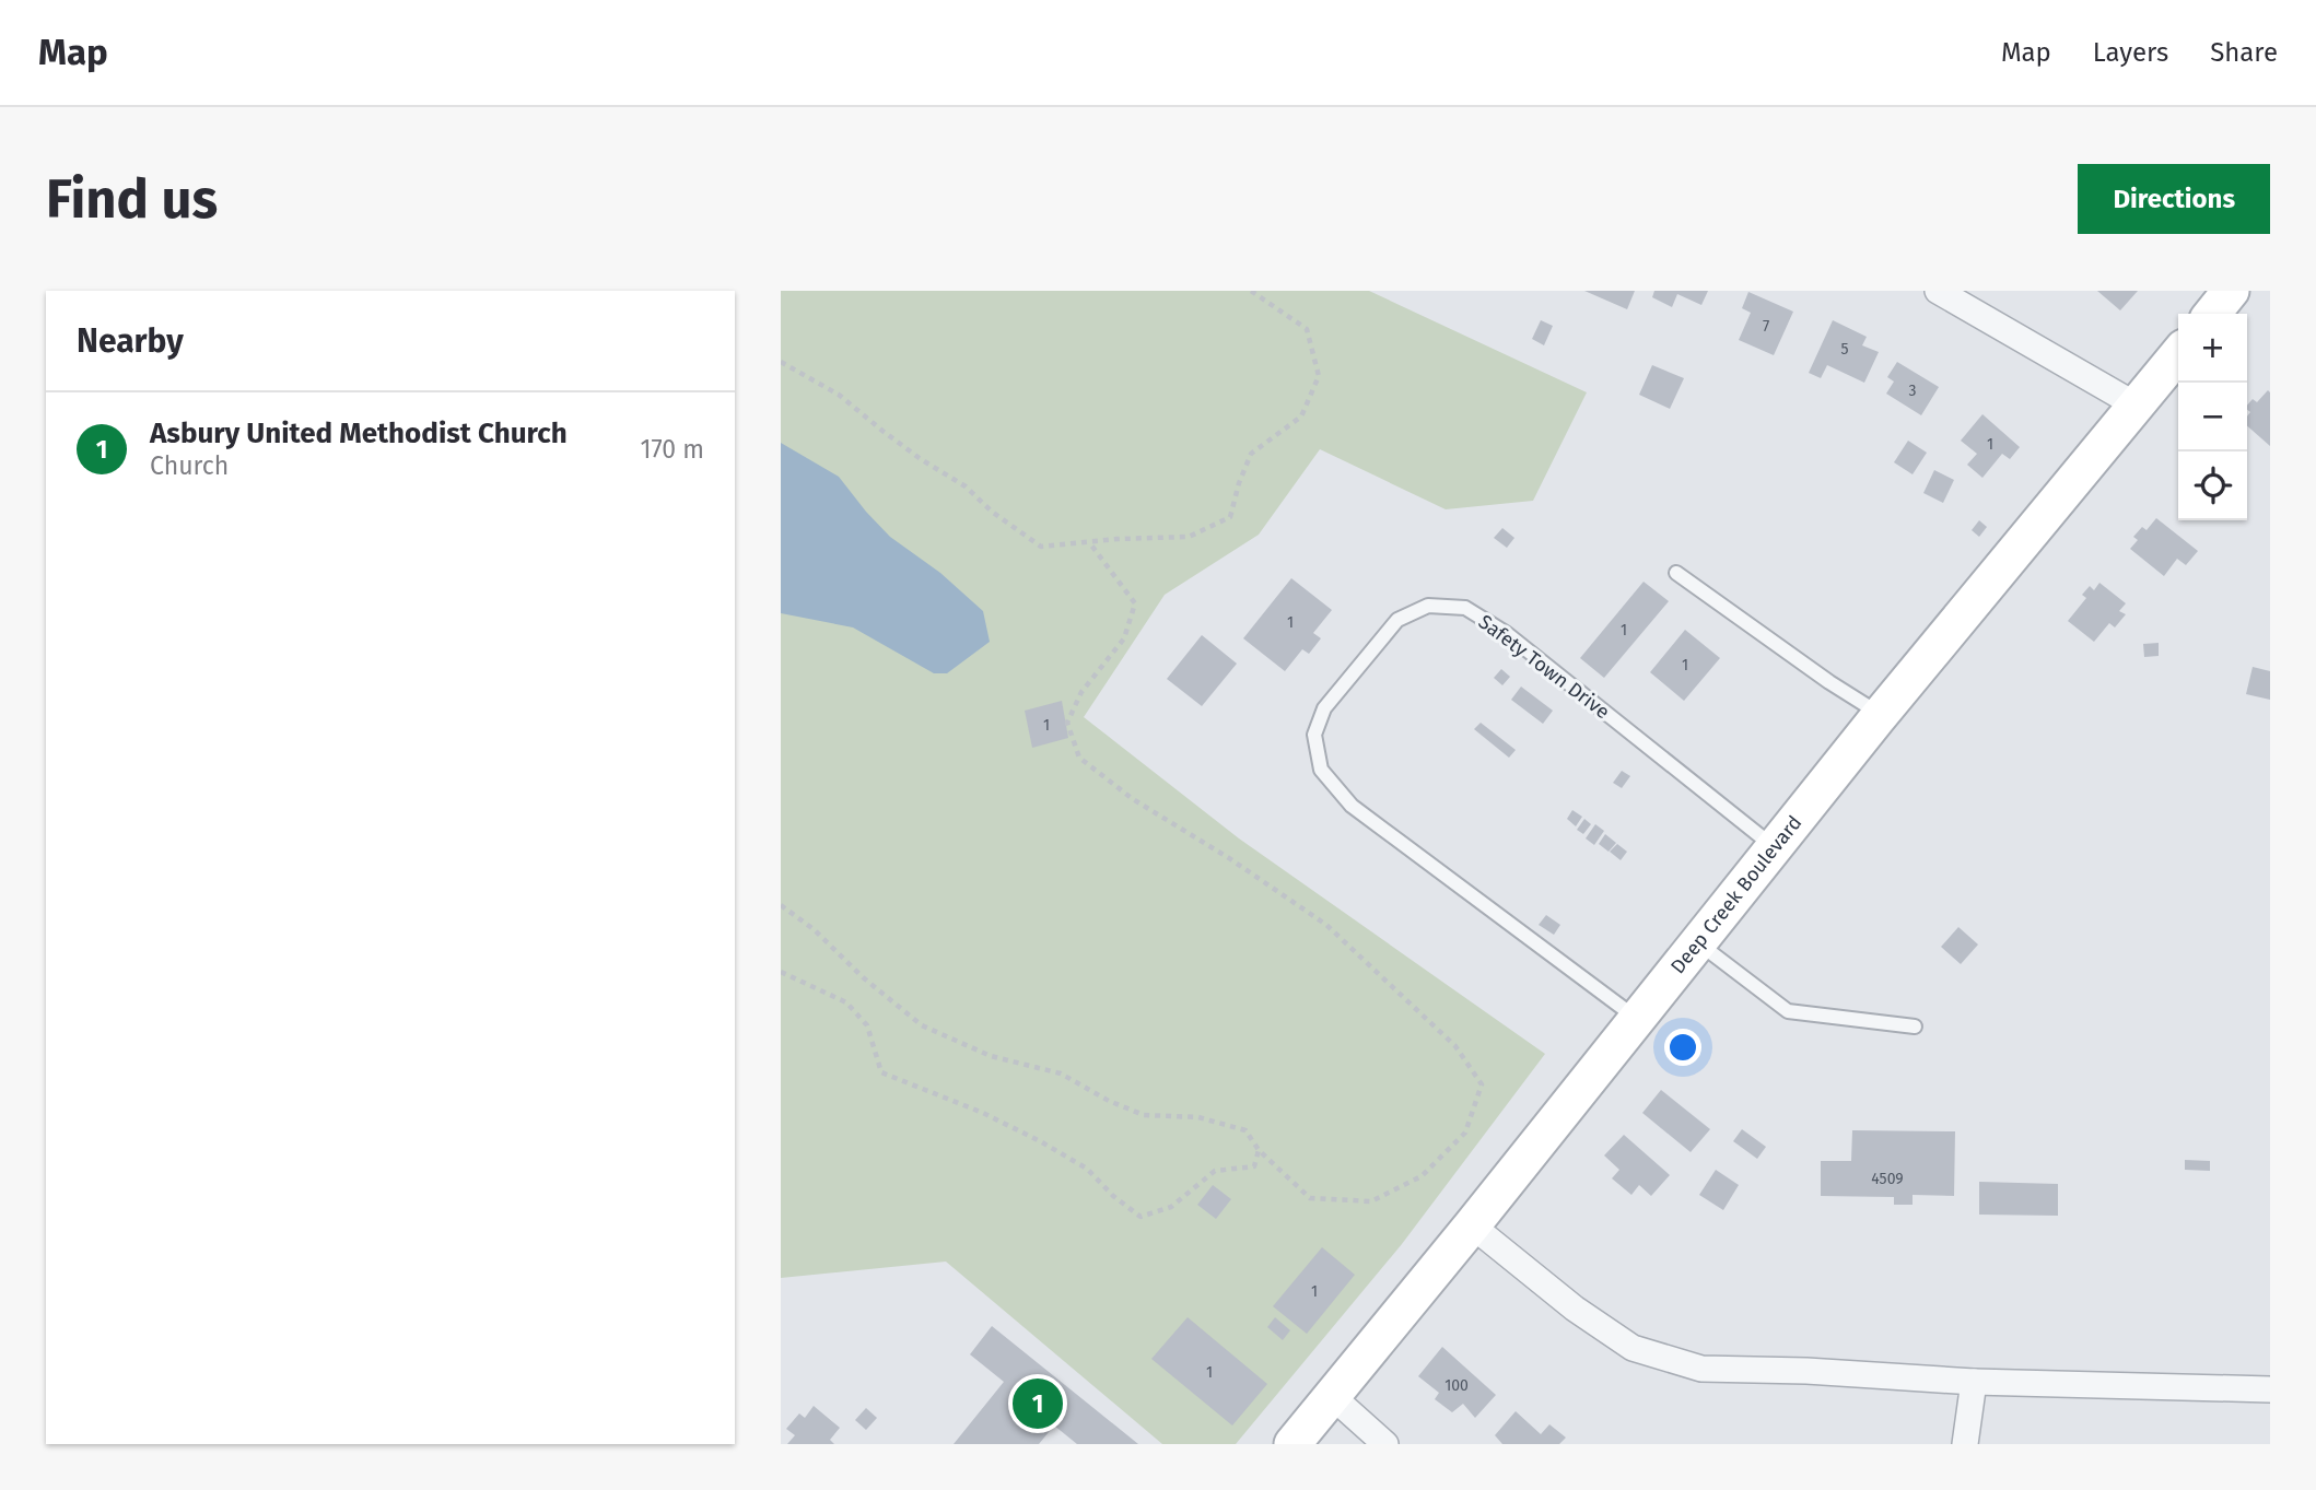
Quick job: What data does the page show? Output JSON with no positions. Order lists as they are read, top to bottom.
{
  "streets": {
    "street": ["Deep Creek Boulevard"],
    "lane": ["Safety Town Drive"]
  },
  "crossings": [
    ["Safety Town Drive", "Deep Creek Boulevard"]
  ],
  "house_numbers": [
    "7",
    "5",
    "3",
    "1",
    "1",
    "1",
    "1",
    "1",
    "4509",
    "1",
    "1",
    "100"
  ],
  "page": {
    "header": "Map",
    "nav": ["Map", "Layers", "Share"],
    "buttons": "Directions",
    "title": "Find us",
    "heading": "Nearby",
    "map_buttons": ["+", "−"],
    "list": [
      {
        "mark": "1",
        "name": "Asbury United Methodist Church",
        "note": "Church",
        "value": "170 m"
      }
    ],
    "pins": "1"
  }
}
